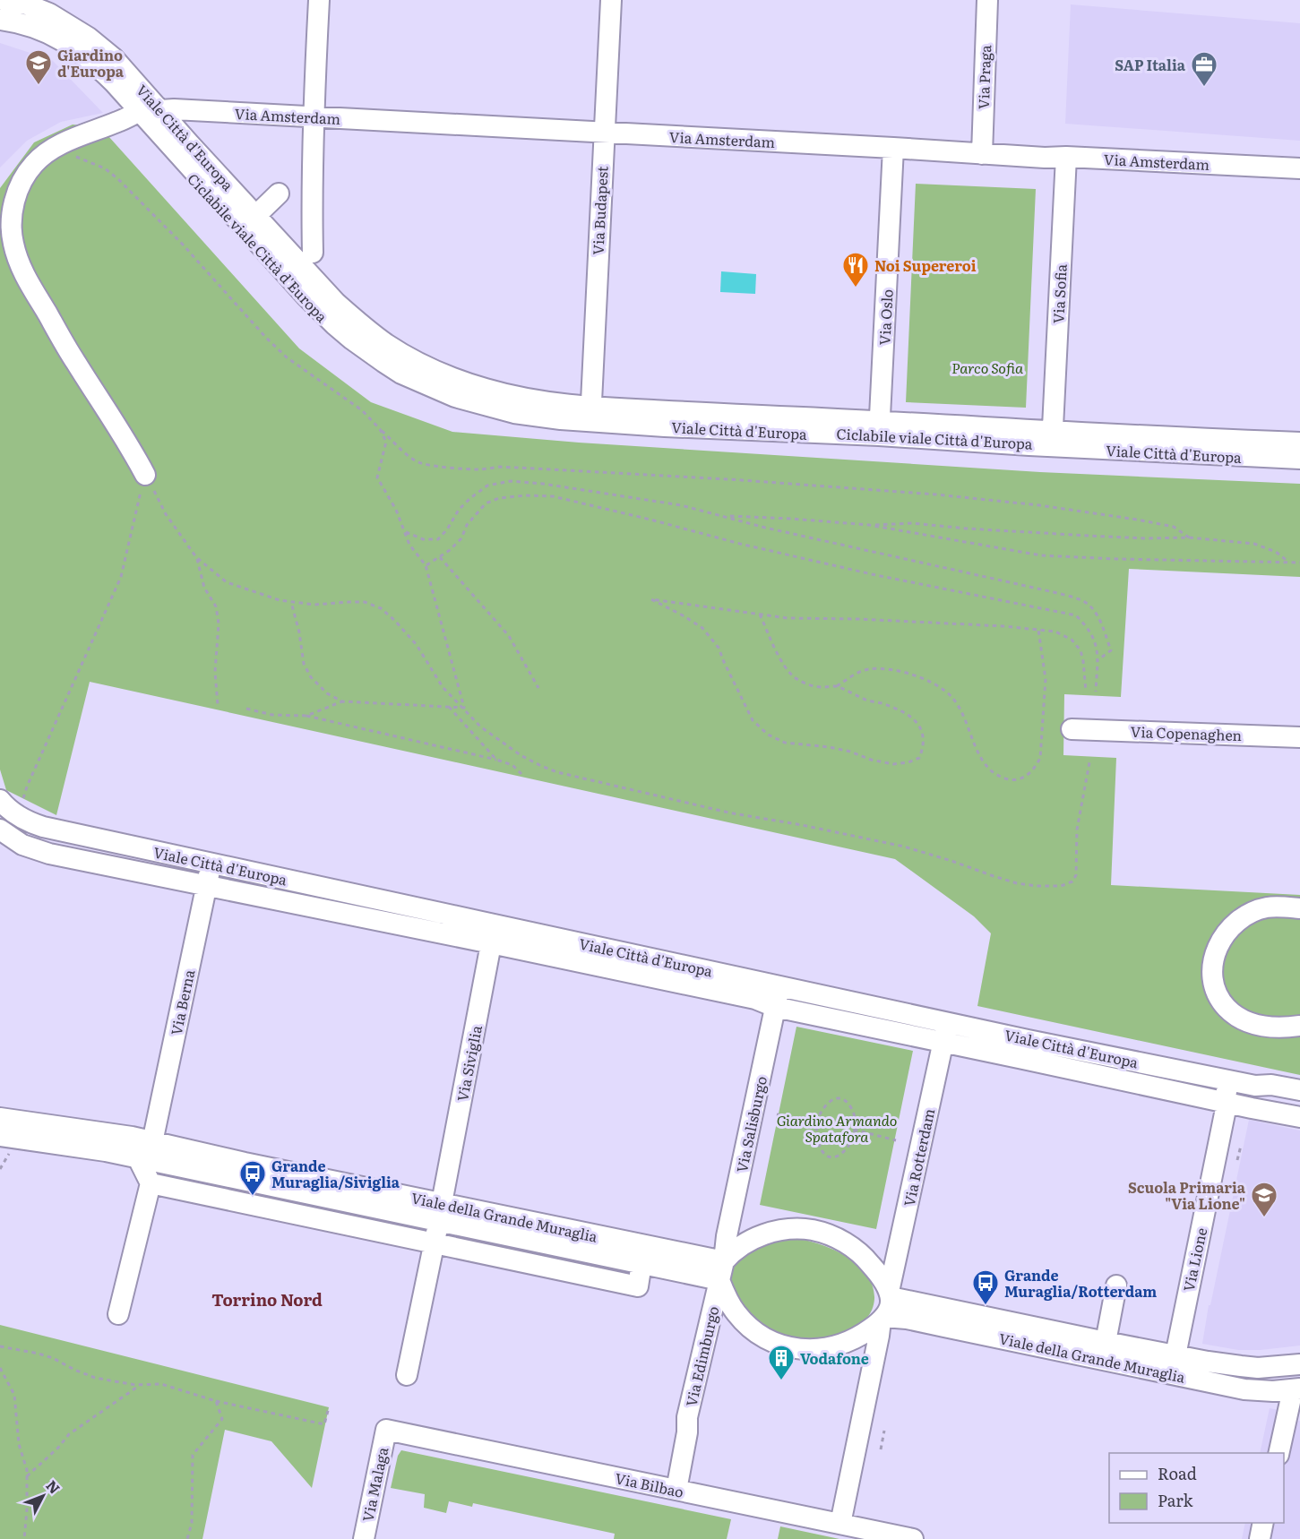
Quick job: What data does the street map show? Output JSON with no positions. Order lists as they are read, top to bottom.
{
  "streets": {
    "street": [
      "Via Praga",
      "Via Amsterdam",
      "Viale Città d'Europa",
      "Via Budapest",
      "Via Sofia",
      "Via Oslo",
      "Via Copenaghen",
      "Via Berna",
      "Via Siviglia",
      "Via Salisburgo",
      "Via Rotterdam",
      "Viale della Grande Muraglia",
      "Via Lione",
      "Via Edimburgo",
      "Via Malaga",
      "Via Bilbao"
    ]
  },
  "crossings": [
    ["Via Praga", "Via Amsterdam"],
    ["Via Amsterdam", "Viale Città d'Europa"],
    ["Via Amsterdam", "Via Budapest"],
    ["Via Amsterdam", "Via Sofia"],
    ["Via Amsterdam", "Via Oslo"],
    ["Viale Città d'Europa", "Via Budapest"],
    ["Viale Città d'Europa", "Via Sofia"],
    ["Viale Città d'Europa", "Via Oslo"],
    ["Viale Città d'Europa", "Via Berna"],
    ["Viale Città d'Europa", "Via Siviglia"],
    ["Viale Città d'Europa", "Via Salisburgo"],
    ["Viale Città d'Europa", "Via Rotterdam"],
    ["Viale Città d'Europa", "Via Lione"],
    ["Via Berna", "Viale della Grande Muraglia"],
    ["Via Siviglia", "Viale della Grande Muraglia"],
    ["Via Salisburgo", "Via Rotterdam"],
    ["Via Salisburgo", "Viale della Grande Muraglia"],
    ["Via Salisburgo", "Via Edimburgo"],
    ["Via Rotterdam", "Viale della Grande Muraglia"],
    ["Via Rotterdam", "Via Edimburgo"],
    ["Viale della Grande Muraglia", "Via Lione"],
    ["Viale della Grande Muraglia", "Via Edimburgo"],
    ["Via Edimburgo", "Via Bilbao"],
    ["Via Malaga", "Via Bilbao"]
  ],
  "districts": ["Torrino Nord"],
  "parks": ["Parco Sofia", "Giardino Armando Spatafora"],
  "places": {
    "school or university": ["Giardino d'Europa", "Scuola Primaria \"Via Lione\""],
    "office": ["SAP Italia"],
    "restaurant": ["Noi Supereroi"],
    "bus stop": ["Grande Muraglia/Siviglia", "Grande Muraglia/Rotterdam"],
    "building": ["Vodafone"]
  },
  "legend": ["Road", "Park"],
  "north": "top right"
}
